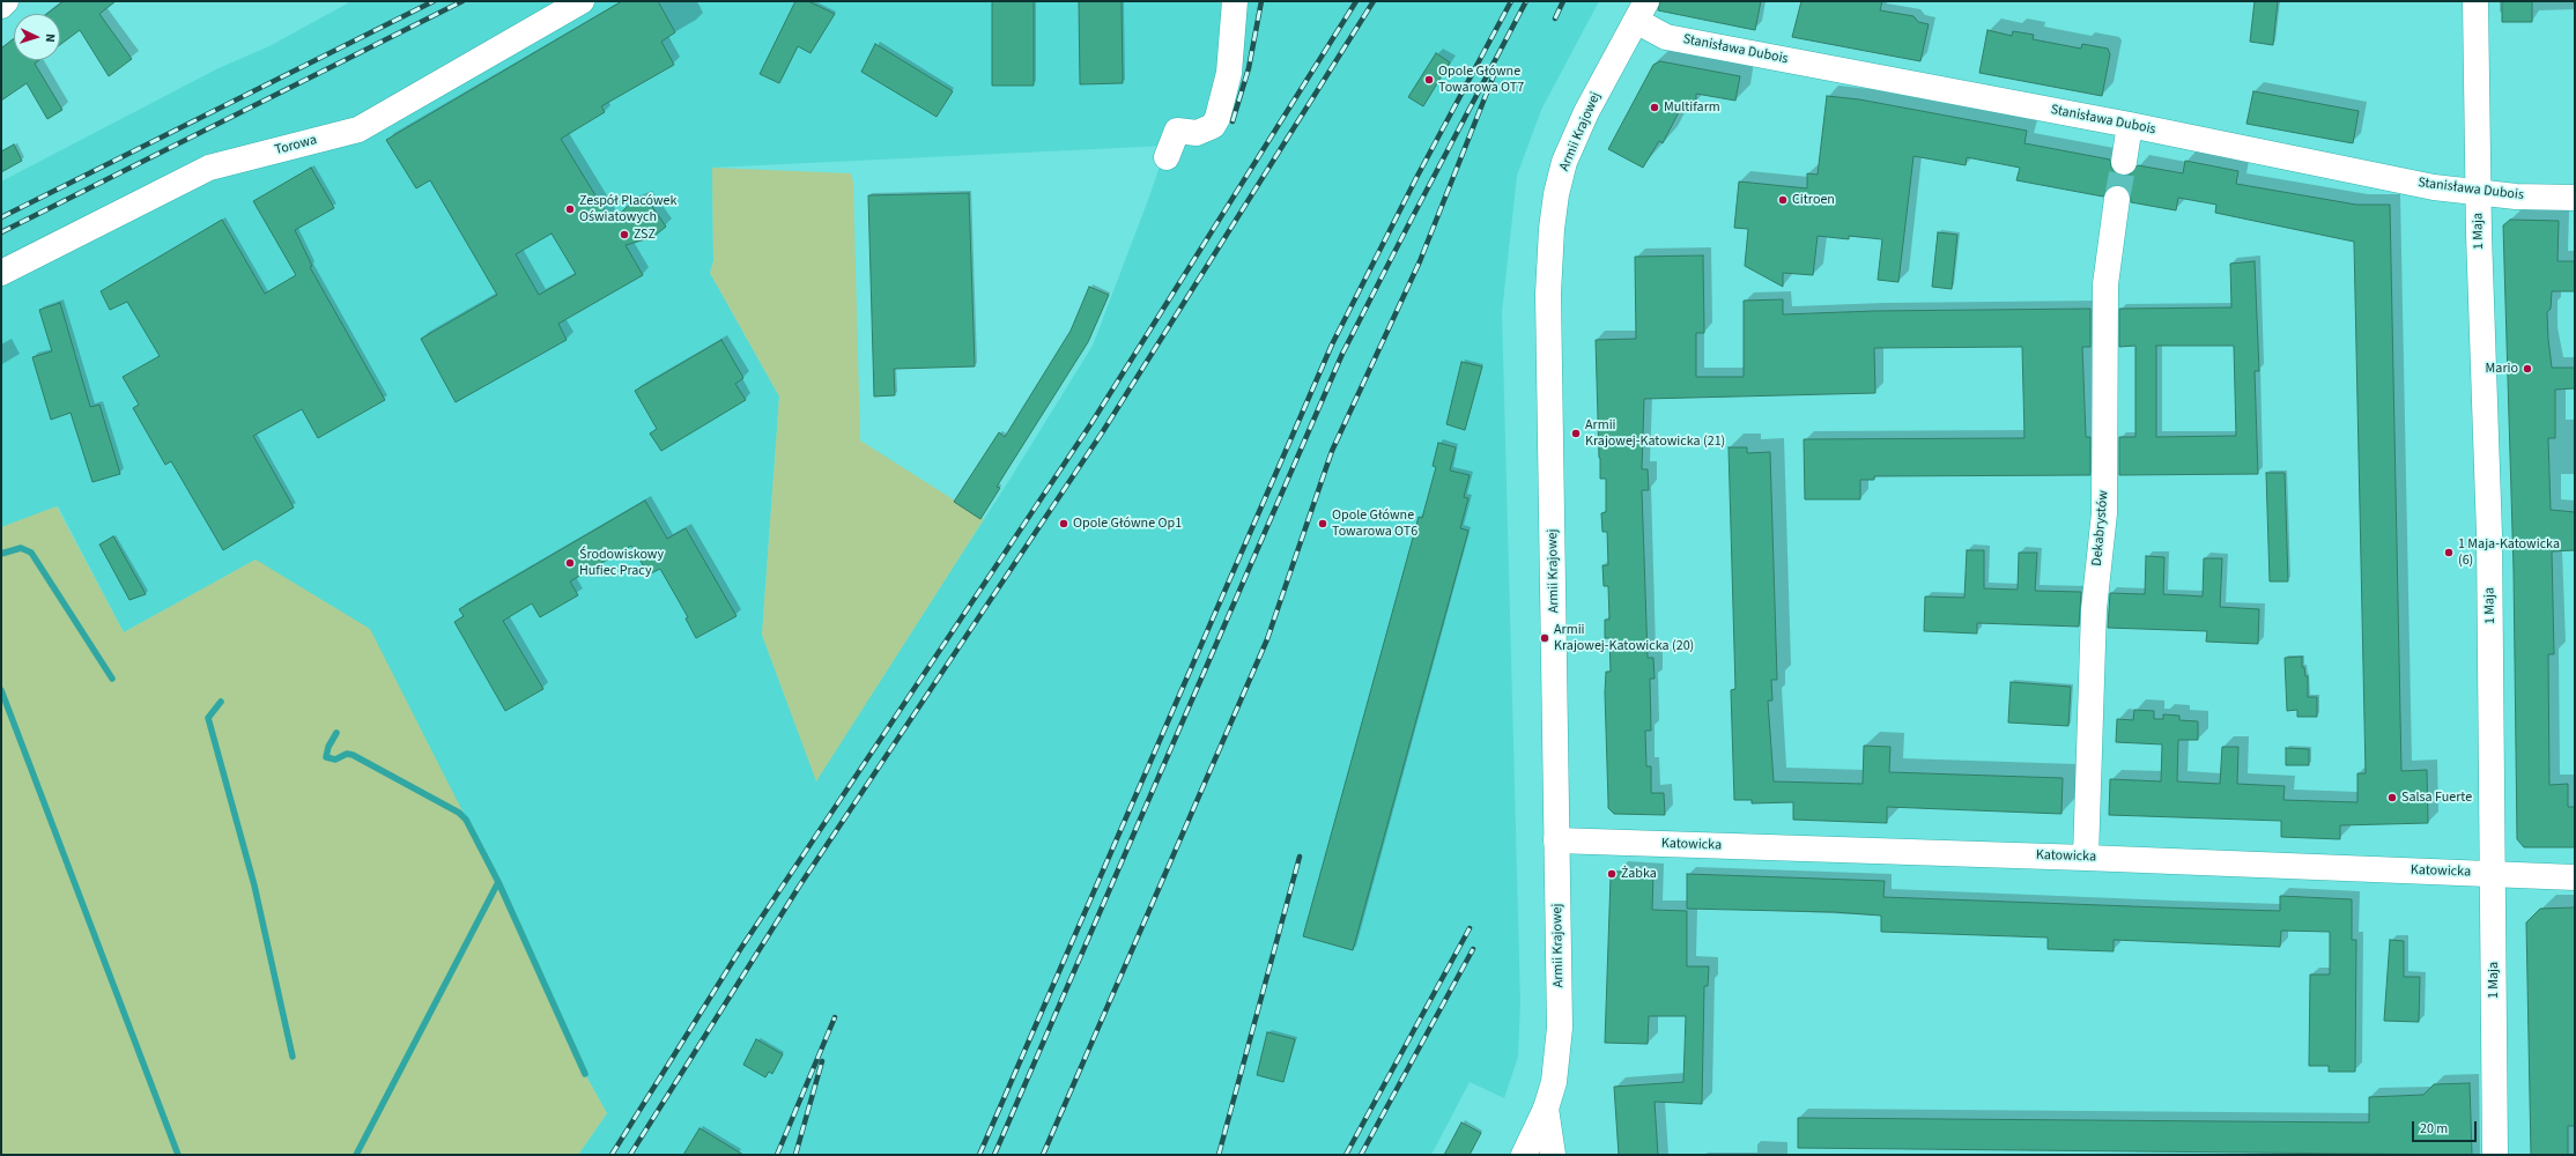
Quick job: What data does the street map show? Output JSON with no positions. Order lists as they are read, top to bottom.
{
  "streets": {
    "street": [
      "Stanisława Dubois",
      "Armii Krajowej",
      "Torowa",
      "1 Maja",
      "Dekabrystów",
      "Katowicka"
    ]
  },
  "crossings": [
    ["Stanisława Dubois", "Armii Krajowej"],
    ["Stanisława Dubois", "1 Maja"],
    ["Armii Krajowej", "Katowicka"],
    ["1 Maja", "Katowicka"],
    ["Dekabrystów", "Katowicka"]
  ],
  "places": [
    "Opole Główne Towarowa OT7",
    "Multifarm",
    "Citroen",
    "Zespół Placówek Oświatowych",
    "ZSZ",
    "Mario",
    "Armii Krajowej-Katowicka (21)",
    "Opole Główne Op1",
    "Opole Główne Towarowa OT6",
    "1 Maja-Katowicka (6)",
    "Środowiskowy Hufiec Pracy",
    "Armii Krajowej-Katowicka (20)",
    "Salsa Fuerte",
    "Żabka"
  ],
  "scale_bar": "20 m",
  "north": "right"
}
